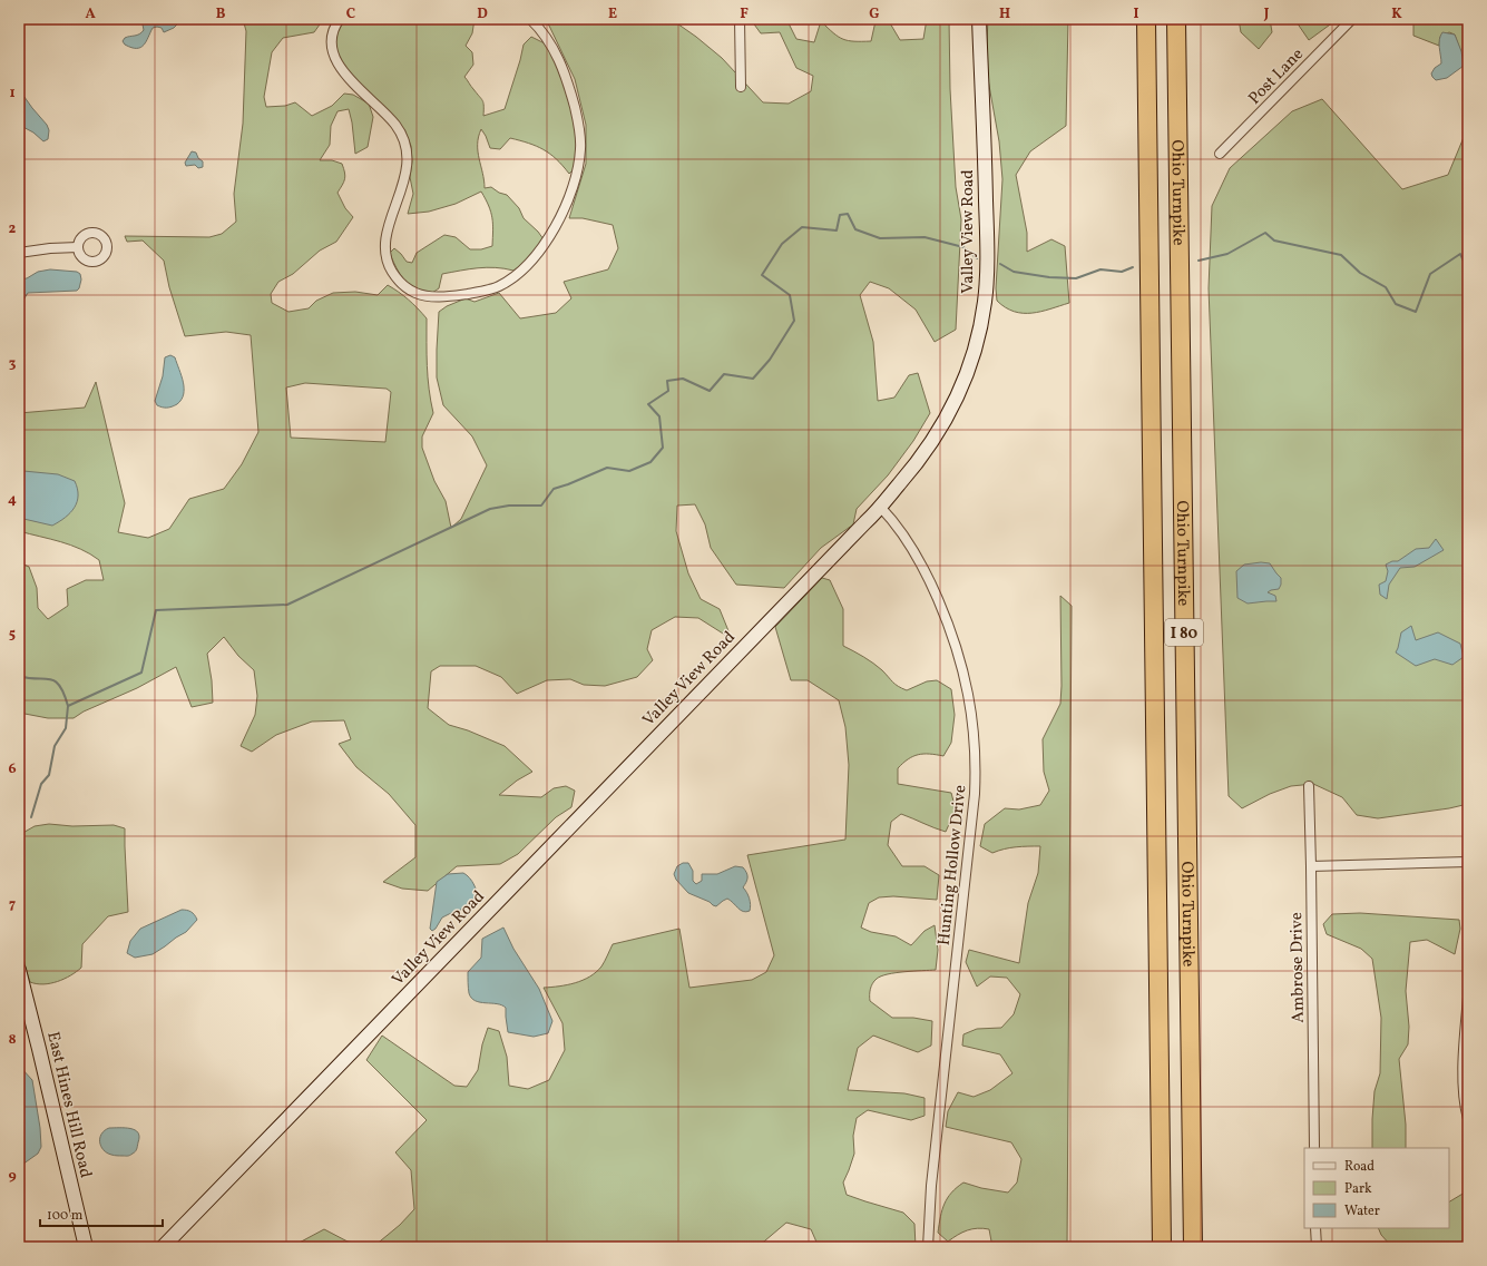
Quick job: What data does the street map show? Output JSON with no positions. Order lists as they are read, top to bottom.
{
  "streets": {
    "highway": ["Ohio Turnpike", "I 80"],
    "main road": ["Valley View Road", "East Hines Hill Road"],
    "street": ["Post Lane", "Hunting Hollow Drive", "Ambrose Drive"]
  },
  "crossings": [
    ["Valley View Road", "Hunting Hollow Drive"]
  ],
  "legend": ["Road", "Park", "Water"],
  "scale_bar": "100 m",
  "grid": {
    "columns": [
      "A",
      "B",
      "C",
      "D",
      "E",
      "F",
      "G",
      "H",
      "I",
      "J",
      "K"
    ],
    "rows": [
      "1",
      "2",
      "3",
      "4",
      "5",
      "6",
      "7",
      "8",
      "9"
    ]
  }
}
